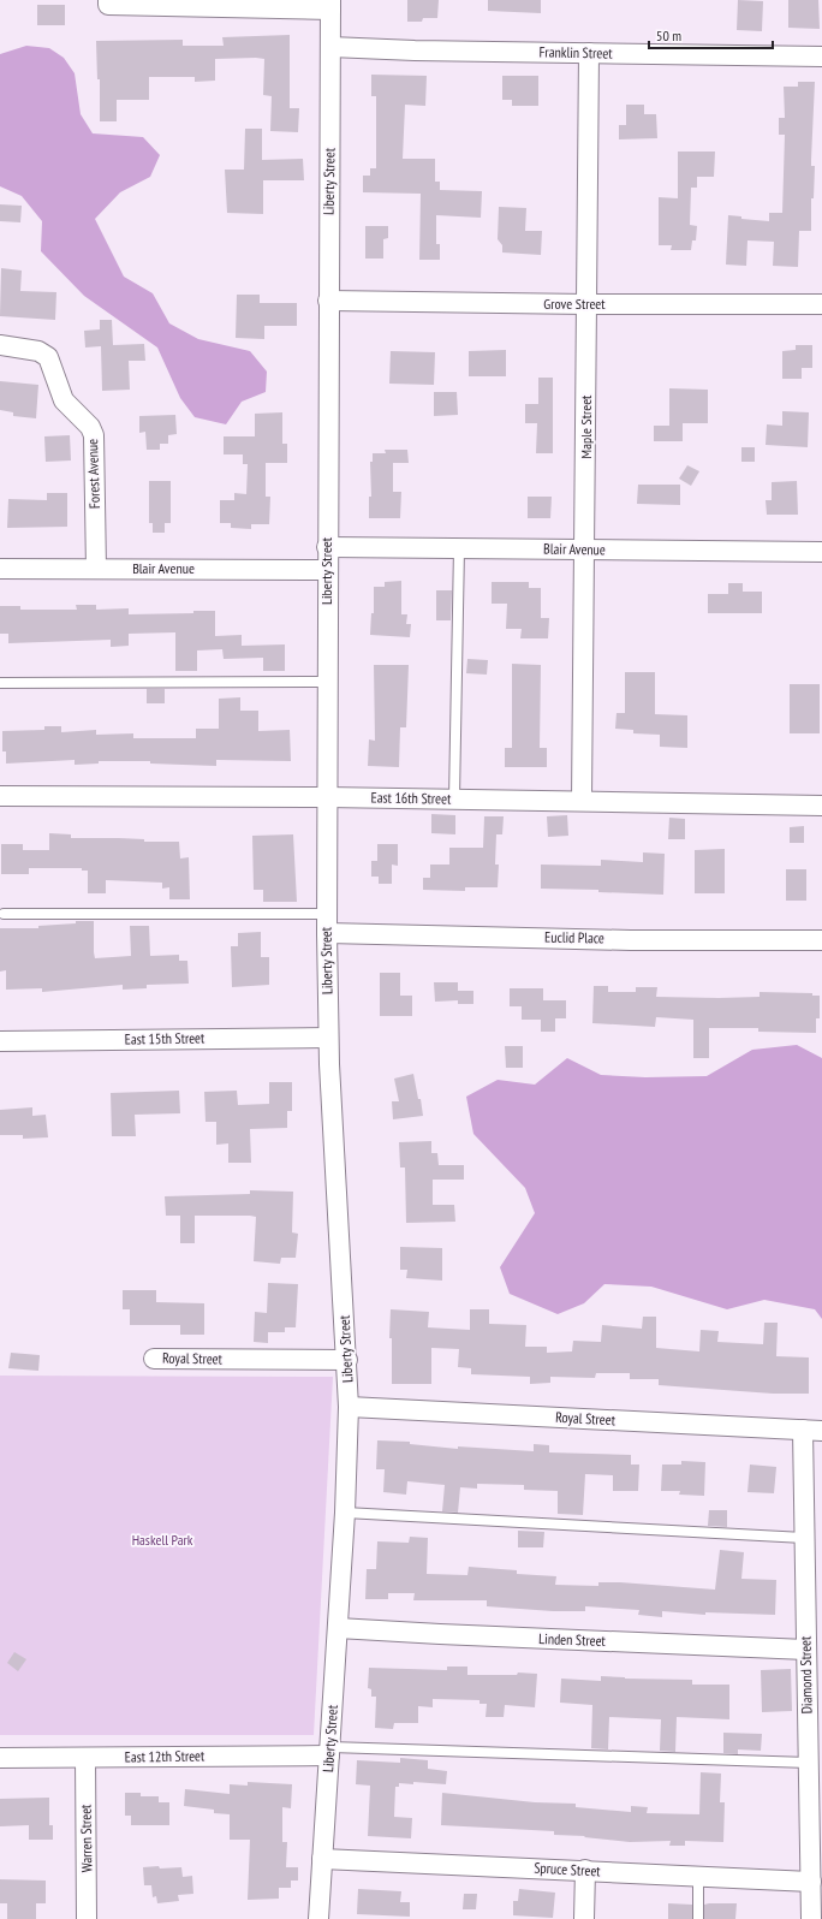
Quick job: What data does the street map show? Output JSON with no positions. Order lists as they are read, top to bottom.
{
  "streets": {
    "street": [
      "Franklin Street",
      "Liberty Street",
      "Grove Street",
      "Maple Street",
      "Forest Avenue",
      "Blair Avenue",
      "East 16th Street",
      "Euclid Place",
      "East 15th Street",
      "Royal Street",
      "Linden Street",
      "Diamond Street",
      "East 12th Street",
      "Warren Street",
      "Spruce Street"
    ]
  },
  "crossings": [
    ["Franklin Street", "Liberty Street"],
    ["Franklin Street", "Maple Street"],
    ["Liberty Street", "Grove Street"],
    ["Liberty Street", "Blair Avenue"],
    ["Liberty Street", "East 16th Street"],
    ["Liberty Street", "Euclid Place"],
    ["Liberty Street", "East 15th Street"],
    ["Liberty Street", "Royal Street"],
    ["Liberty Street", "Linden Street"],
    ["Liberty Street", "East 12th Street"],
    ["Liberty Street", "Spruce Street"],
    ["Grove Street", "Maple Street"],
    ["Maple Street", "Blair Avenue"],
    ["Maple Street", "East 16th Street"],
    ["Forest Avenue", "Blair Avenue"],
    ["Royal Street", "Diamond Street"],
    ["Linden Street", "Diamond Street"],
    ["Diamond Street", "Spruce Street"],
    ["East 12th Street", "Warren Street"]
  ],
  "parks": ["Haskell Park"],
  "scale_bar": "50 m"
}
